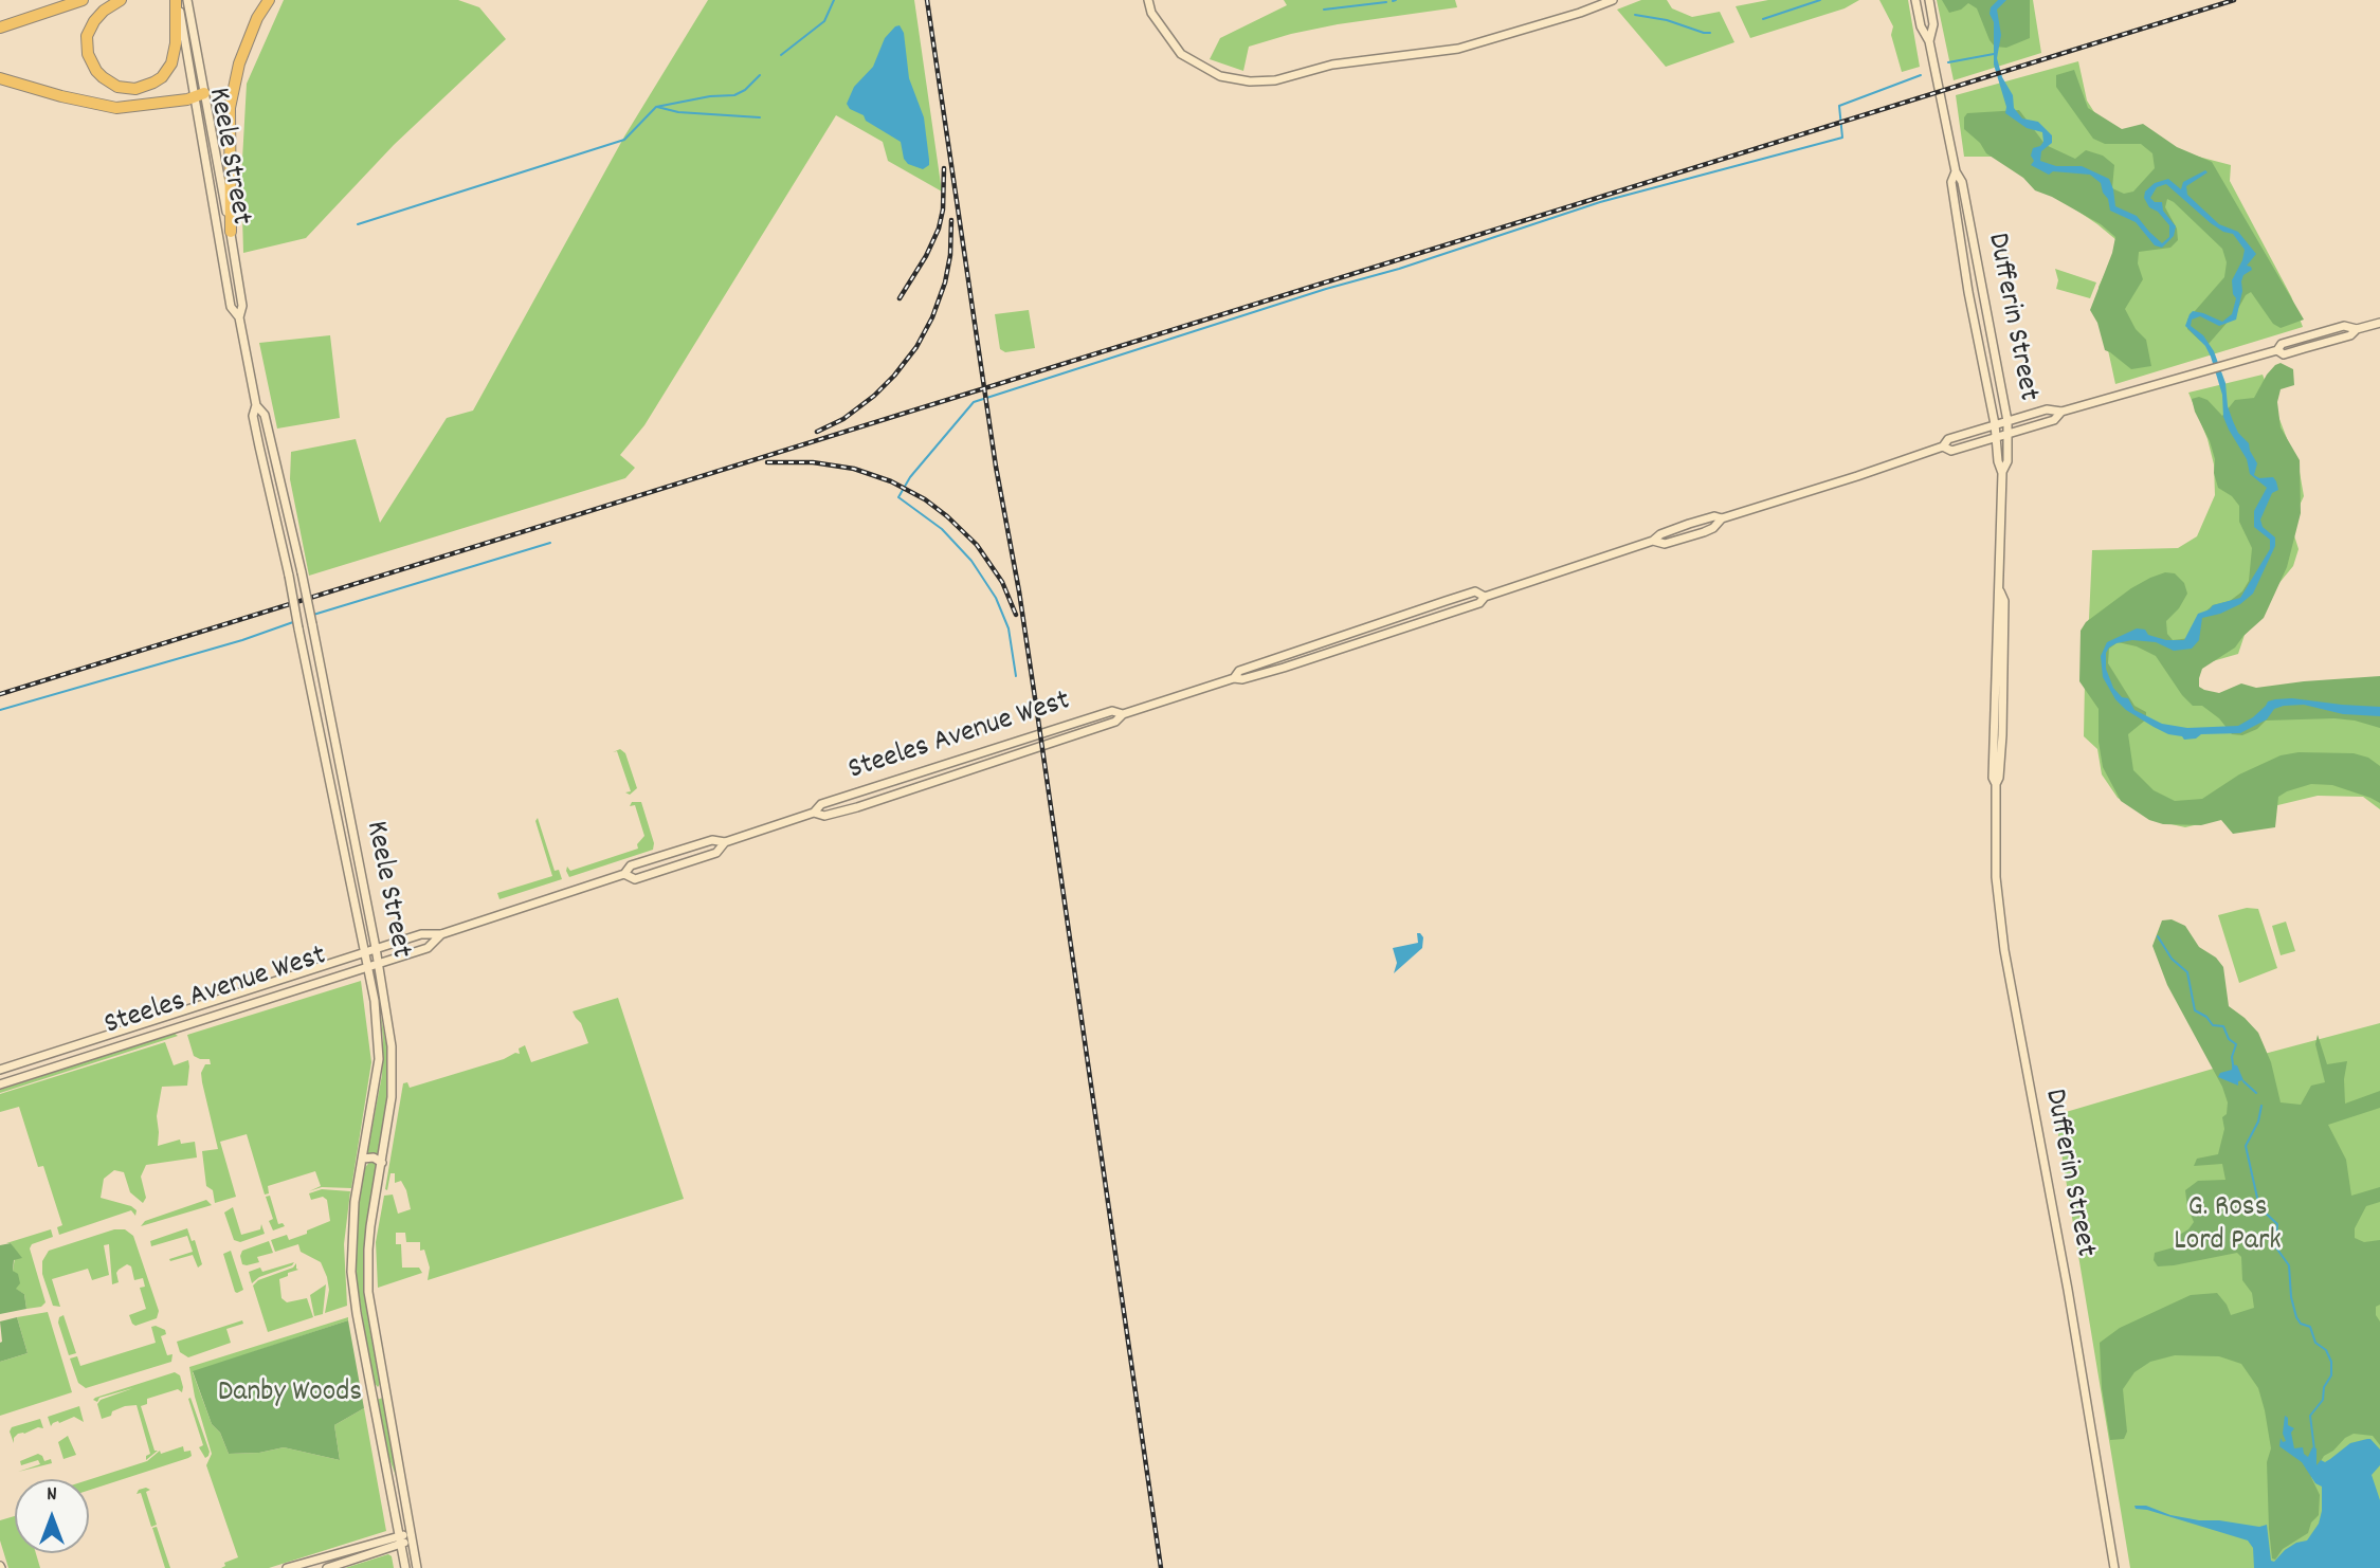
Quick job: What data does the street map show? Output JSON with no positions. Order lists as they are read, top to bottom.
{
  "streets": {
    "main road": ["Keele Street", "Dufferin Street", "Steeles Avenue West"]
  },
  "crossings": [
    ["Keele Street", "Steeles Avenue West"],
    ["Dufferin Street", "Steeles Avenue West"]
  ],
  "parks": ["G. Ross Lord Park", "Danby Woods"],
  "north": "top"
}
